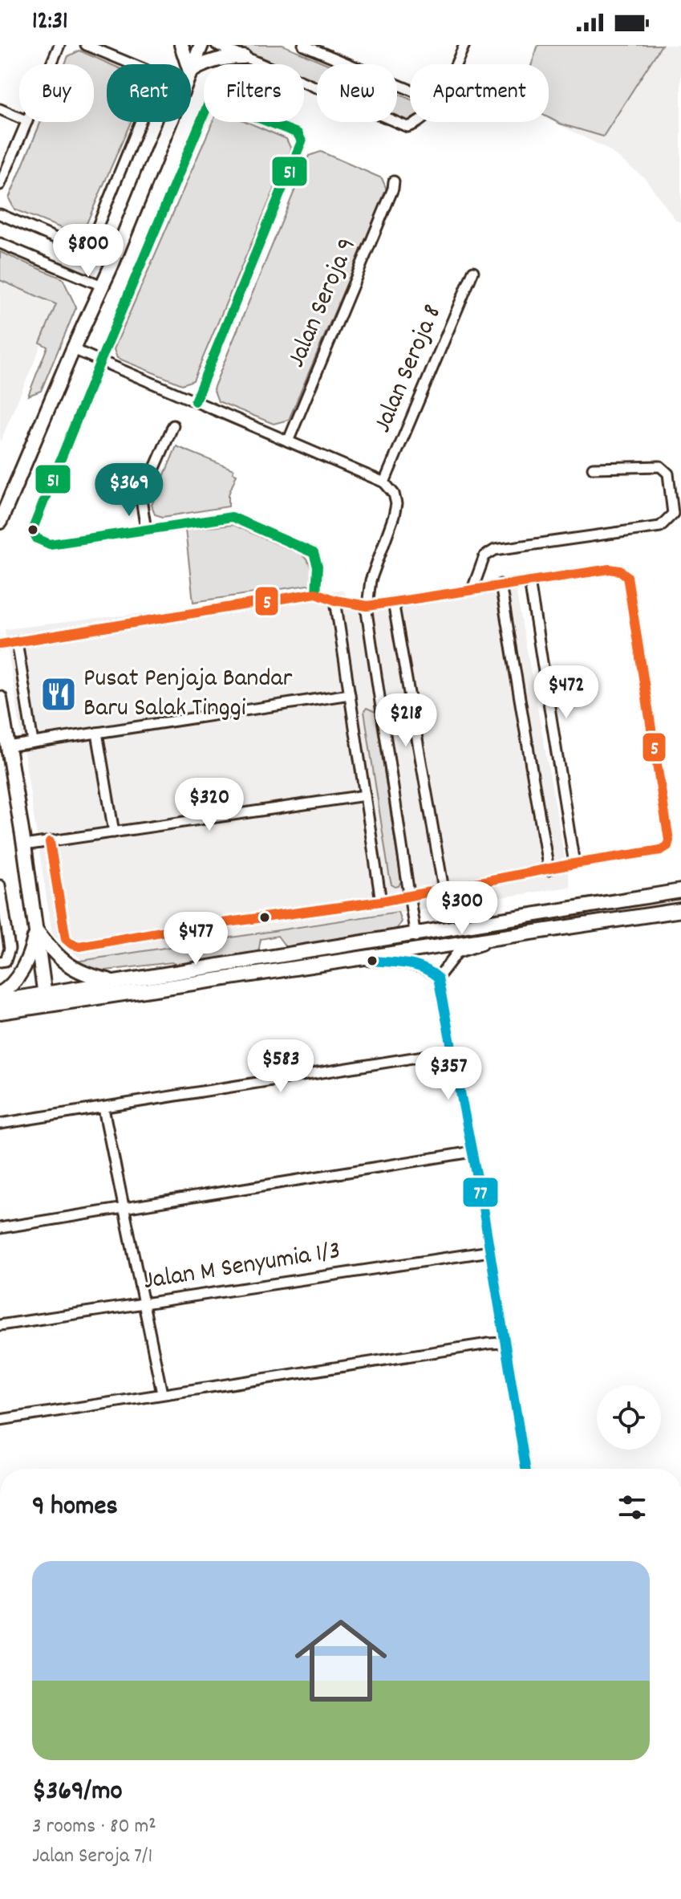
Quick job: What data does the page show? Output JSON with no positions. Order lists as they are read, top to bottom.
{
  "streets": {
    "street": ["Jalan Seroja 9", "Jalan Seroja 8", "Jalan M Senyumia 1/3"]
  },
  "places": {
    "restaurant": ["Pusat Penjaja Bandar Baru Salak Tinggi"]
  },
  "lines": ["transit line 51", "transit line 5", "transit line 77"],
  "page": {
    "status": "12:31",
    "chip": [
      "Buy",
      "Rent",
      "Filters",
      "New",
      "Apartment"
    ],
    "price": [
      "$800",
      "$369",
      "$472",
      "$218",
      "$320",
      "$300",
      "$477",
      "$583",
      "$357"
    ],
    "heading": "9 homes",
    "list": [
      {
        "name": "$369/mo",
        "note": "3 rooms · 80 m² · Jalan Seroja 7/1"
      }
    ]
  }
}
